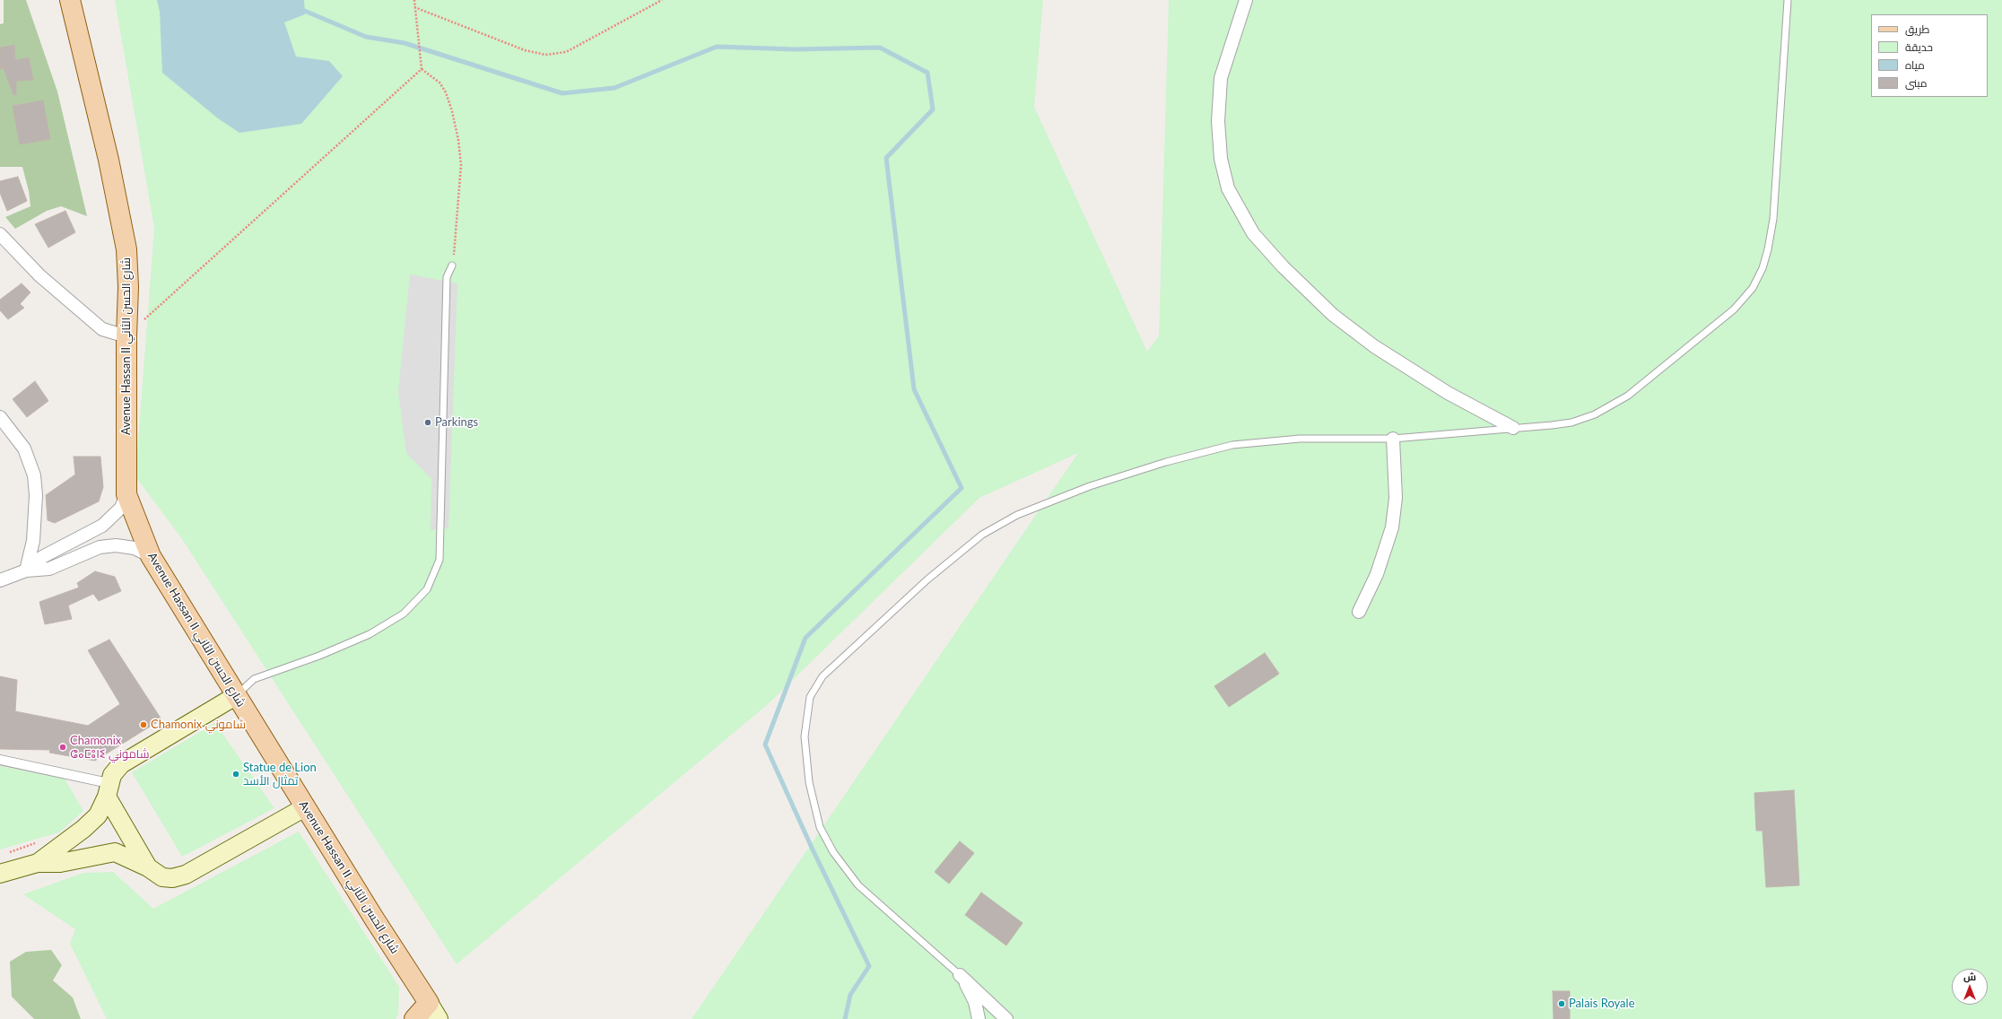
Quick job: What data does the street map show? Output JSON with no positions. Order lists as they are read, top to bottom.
{
  "streets": {
    "main road": ["Avenue Hassan II شارع الحسن الثاني"]
  },
  "places": [
    "Parkings",
    "Chamonix شاموني",
    "Chamonix ⵛⴰⵎⵓⵏⵉ شاموني",
    "Statue de Lion تمثال الأسد",
    "Palais Royale"
  ],
  "legend": [
    "طريق",
    "حديقة",
    "مياه",
    "مبنى"
  ],
  "north": "top"
}
